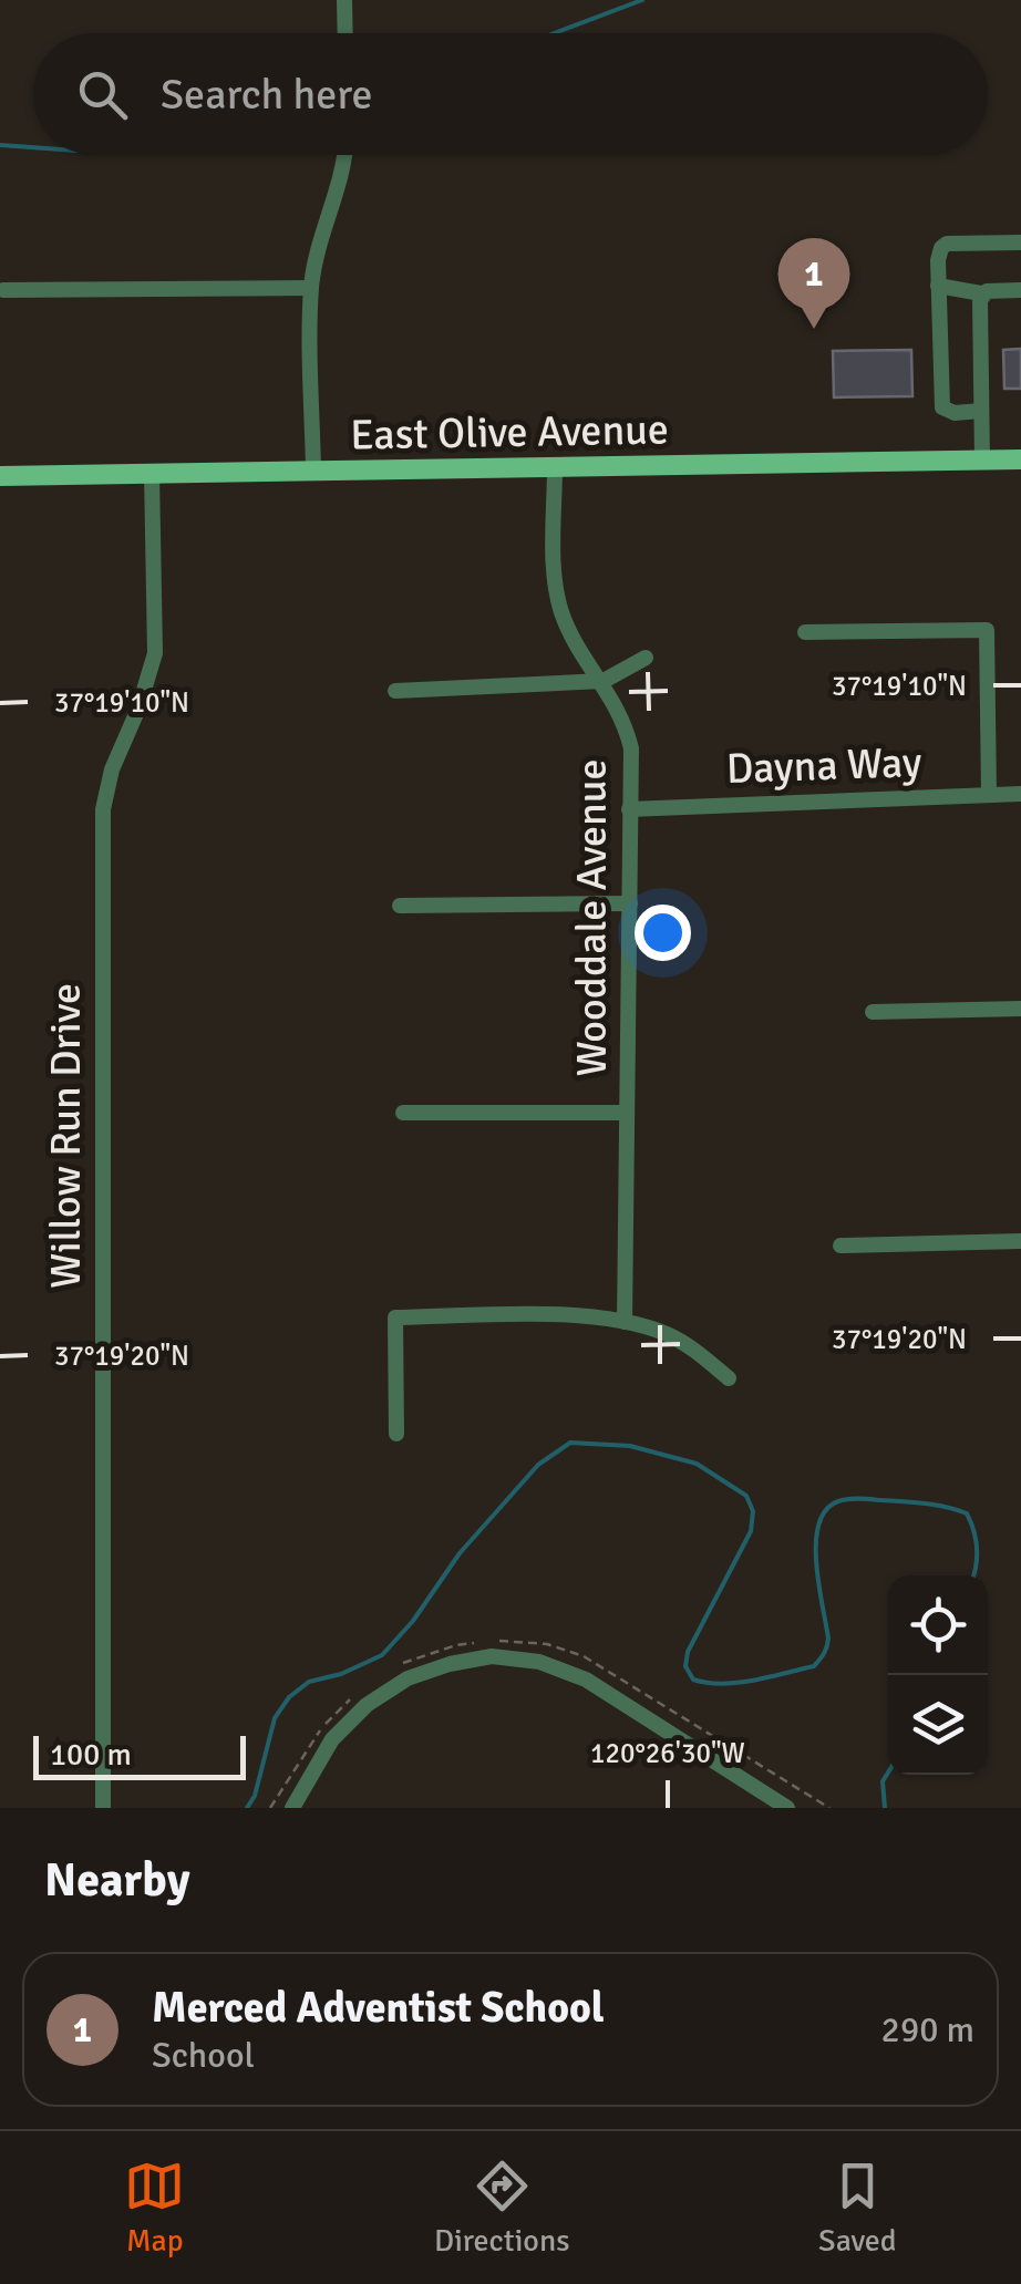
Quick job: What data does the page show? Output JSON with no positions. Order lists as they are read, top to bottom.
{
  "streets": {
    "main road": ["East Olive Avenue"],
    "street": ["Dayna Way", "Wooddale Avenue", "Willow Run Drive"]
  },
  "crossings": [
    ["East Olive Avenue", "Wooddale Avenue"],
    ["East Olive Avenue", "Willow Run Drive"],
    ["Dayna Way", "Wooddale Avenue"]
  ],
  "scale_bar": "100 m",
  "page": {
    "search": "Search here",
    "pins": "1",
    "scale": "100 m",
    "heading": "Nearby",
    "list": [
      {
        "mark": "1",
        "name": "Merced Adventist School",
        "note": "School",
        "value": "290 m"
      }
    ],
    "nav": ["Map", "Directions", "Saved"]
  },
  "coordinates": ["37°19'10\"N", "37°19'20\"N", "120°26'30\"W"]
}
